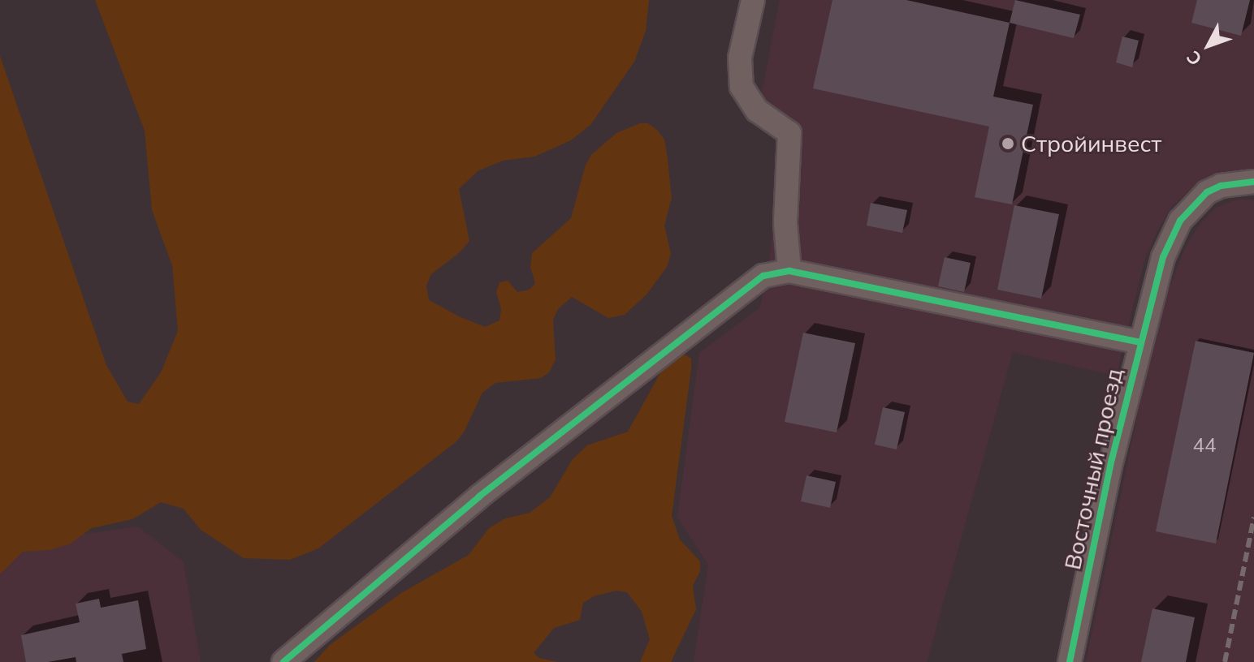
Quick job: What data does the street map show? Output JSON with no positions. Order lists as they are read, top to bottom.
{
  "streets": {
    "street": ["Восточный проезд"]
  },
  "places": ["Стройинвест"],
  "house_numbers": ["44"],
  "north": "bottom left"
}
